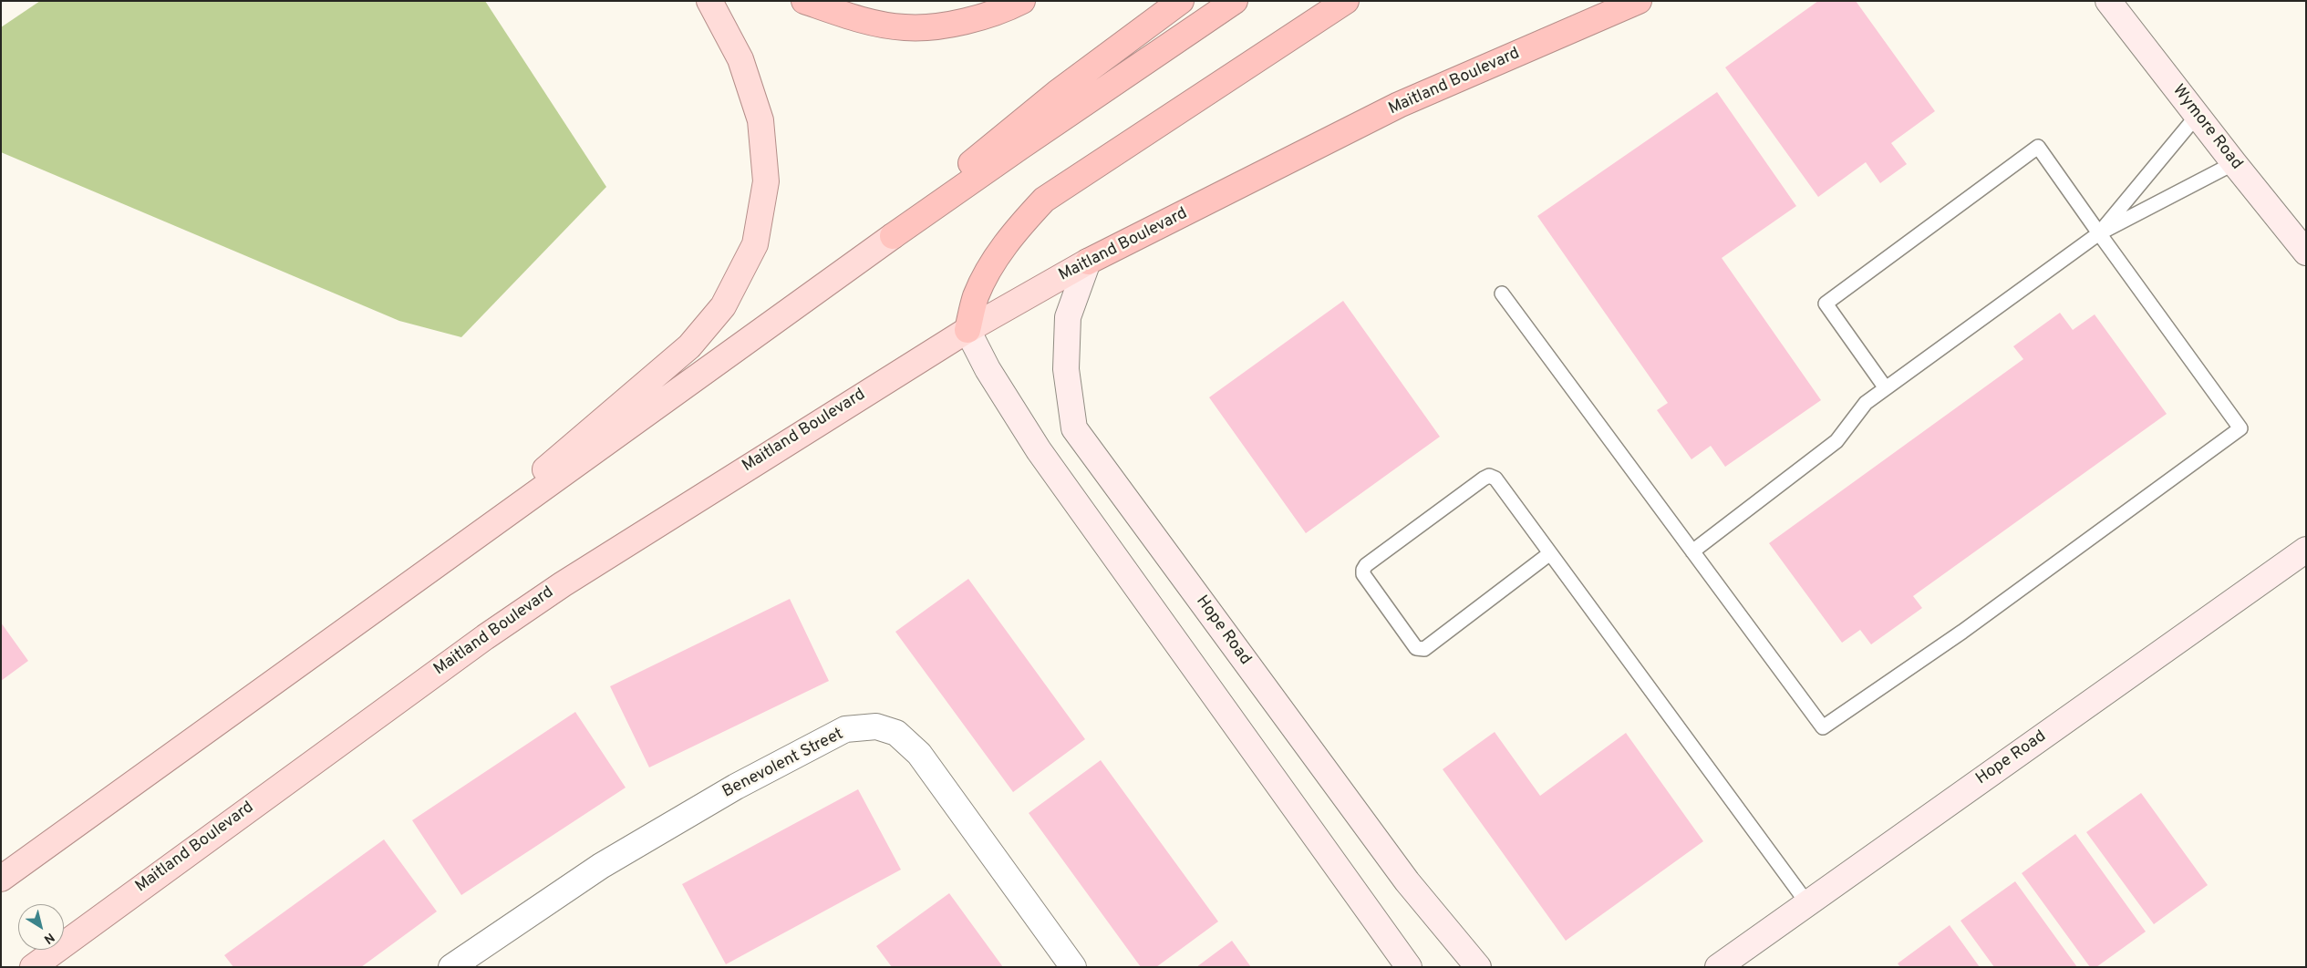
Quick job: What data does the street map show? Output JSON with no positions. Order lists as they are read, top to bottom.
{
  "streets": {
    "highway": ["Maitland Boulevard"],
    "main road": ["Wymore Road", "Hope Road"],
    "street": ["Benevolent Street"]
  },
  "crossings": [
    ["Maitland Boulevard", "Hope Road"]
  ],
  "north": "bottom right"
}
